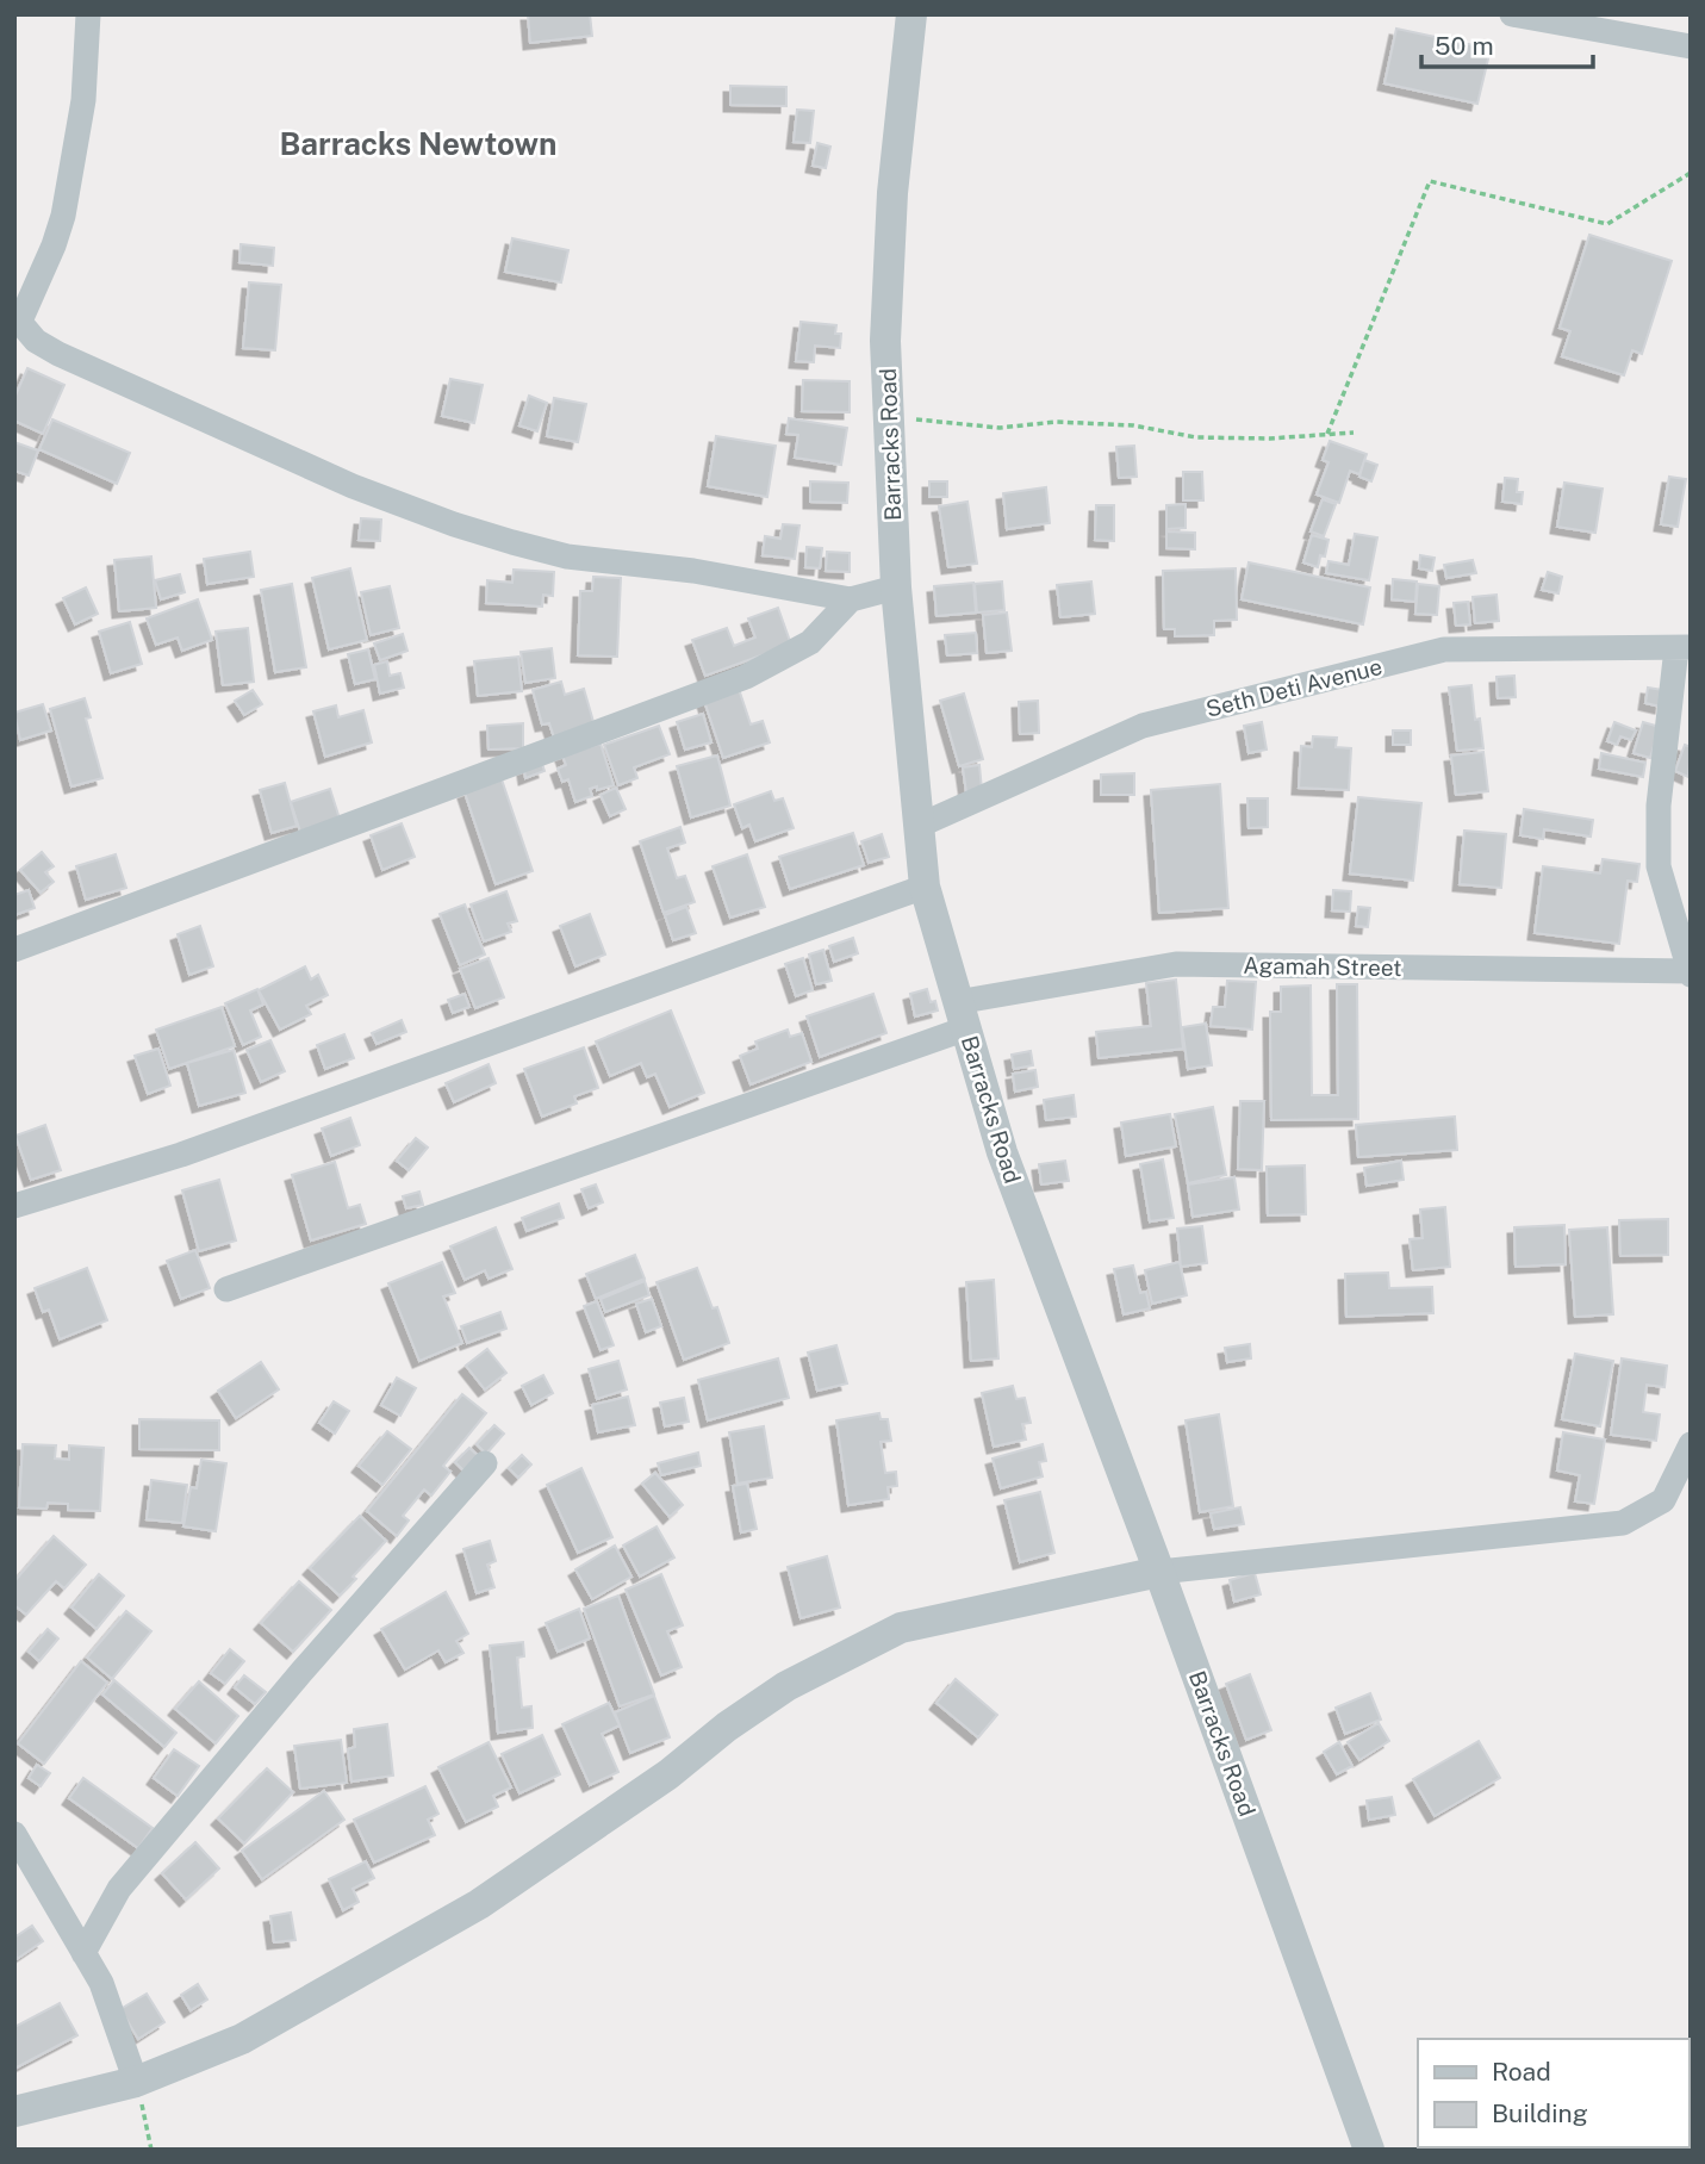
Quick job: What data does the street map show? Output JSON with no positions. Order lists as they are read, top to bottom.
{
  "streets": {
    "street": ["Barracks Road", "Seth Deti Avenue", "Agamah Street"]
  },
  "crossings": [
    ["Barracks Road", "Seth Deti Avenue"],
    ["Barracks Road", "Agamah Street"]
  ],
  "districts": ["Barracks Newtown"],
  "legend": ["Road", "Building"],
  "scale_bar": "50 m"
}
